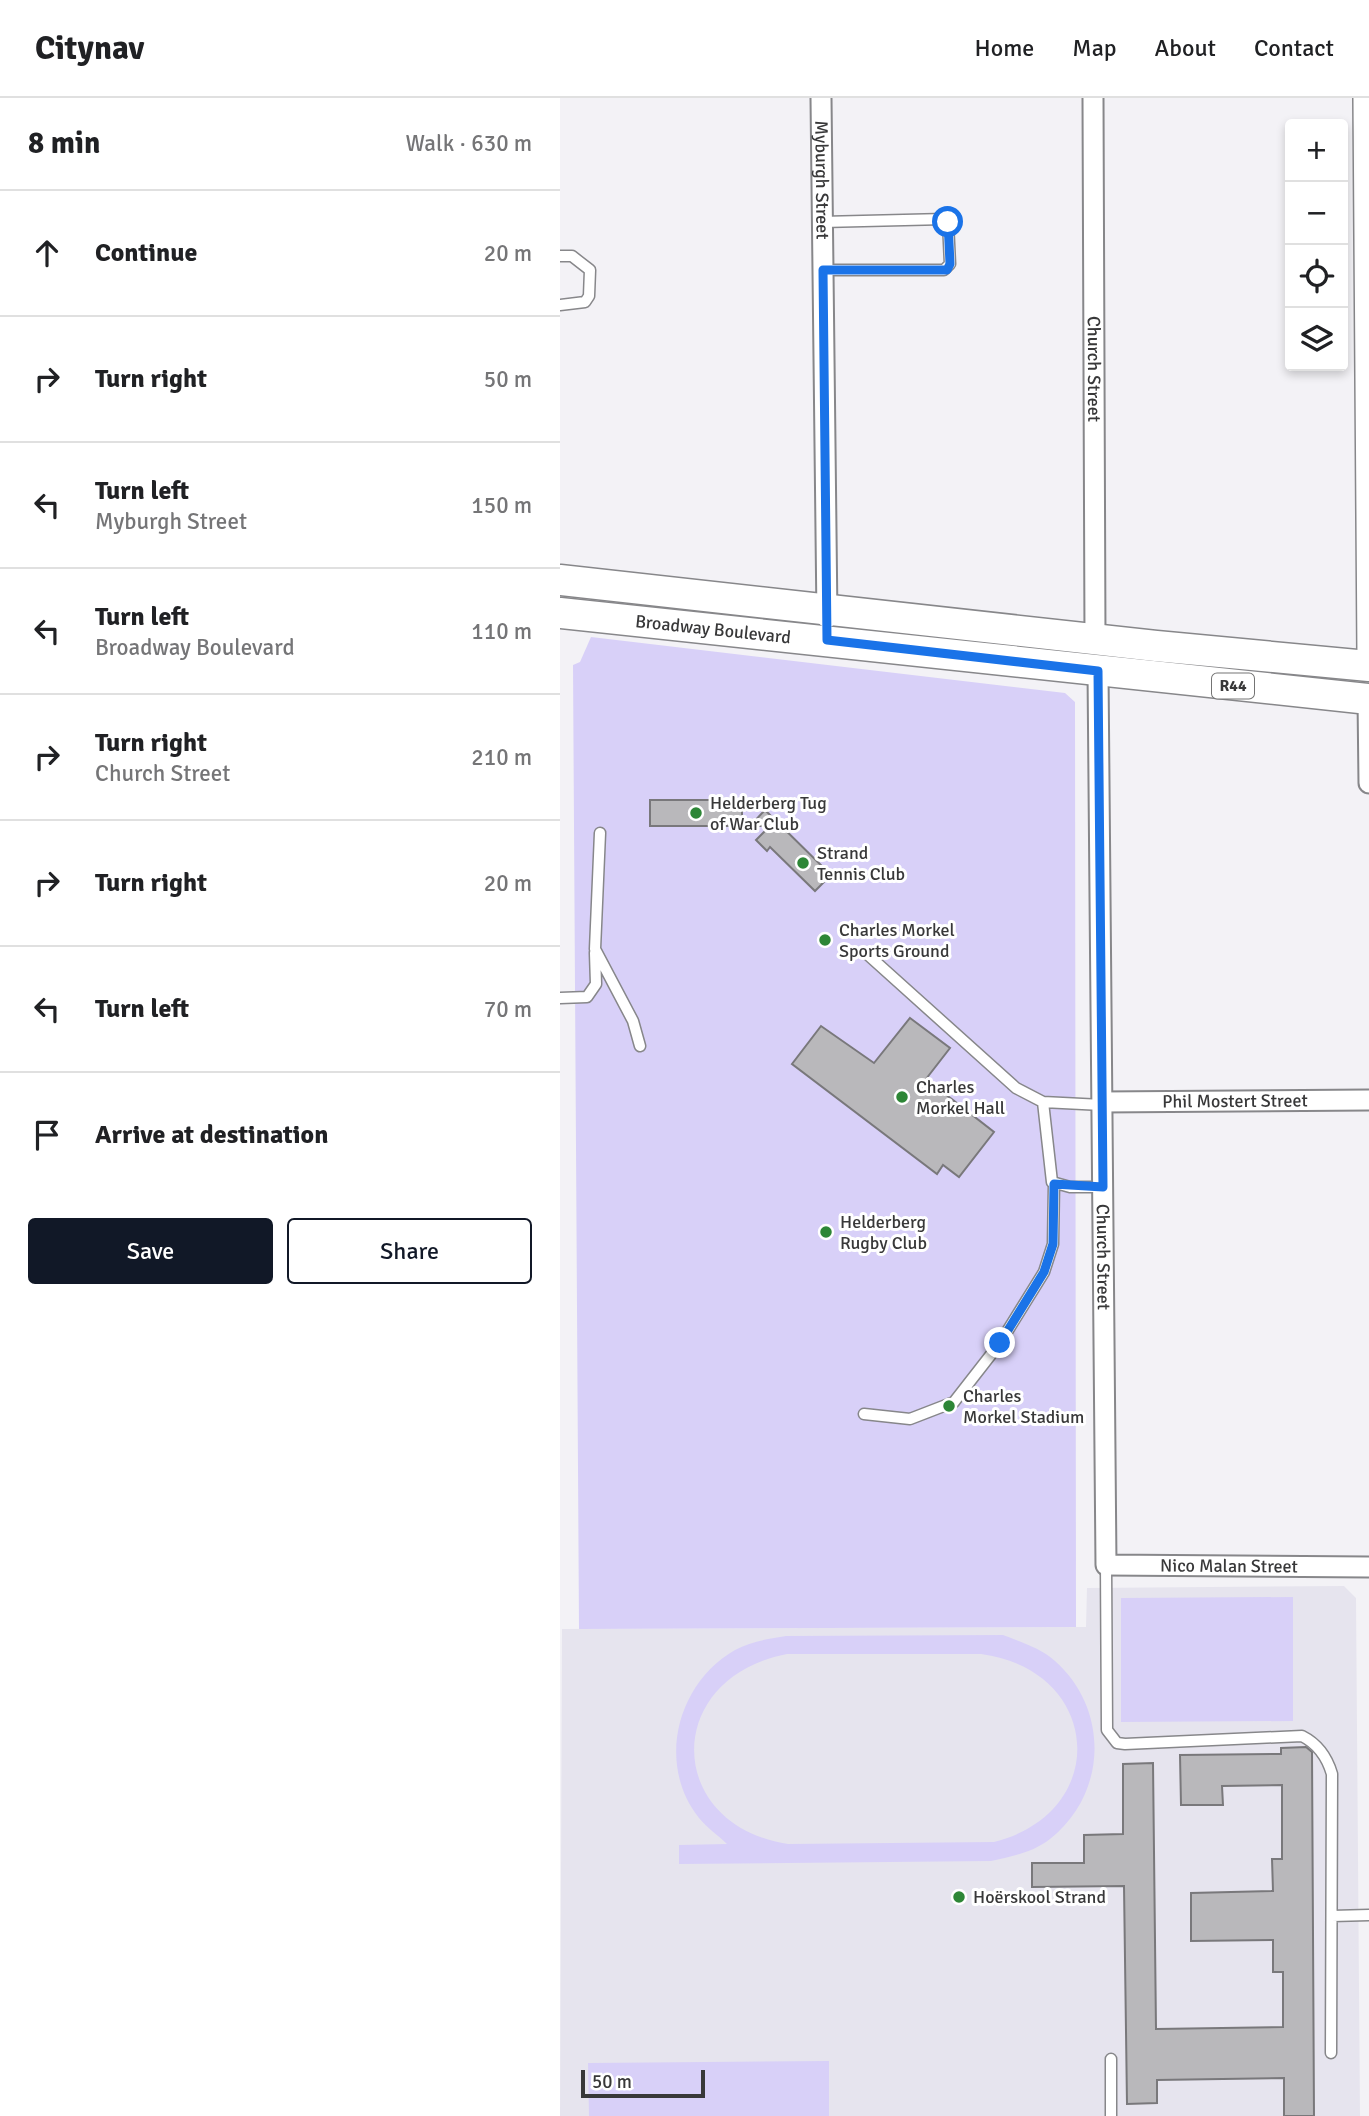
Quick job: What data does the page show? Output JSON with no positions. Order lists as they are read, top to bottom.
{
  "streets": {
    "main road": ["Broadway Boulevard", "R44"],
    "street": [
      "Myburgh Street",
      "Church Street",
      "Phil Mostert Street",
      "Nico Malan Street"
    ]
  },
  "crossings": [
    ["Myburgh Street", "Broadway Boulevard"],
    ["Church Street", "Broadway Boulevard"],
    ["Church Street", "Phil Mostert Street"],
    ["Church Street", "Nico Malan Street"]
  ],
  "places": [
    "Helderberg Tug of War Club",
    "Strand Tennis Club",
    "Charles Morkel Sports Ground",
    "Charles Morkel Hall",
    "Helderberg Rugby Club",
    "Charles Morkel Stadium",
    "Hoërskool Strand"
  ],
  "scale_bar": "50 m",
  "page": {
    "header": "Citynav",
    "nav": [
      "Home",
      "Map",
      "About",
      "Contact"
    ],
    "heading": ["8 min", "Walk · 630 m"],
    "map_buttons": ["+", "−"],
    "list": [
      ["Continue", "20 m"],
      ["Turn right", "50 m"],
      ["Turn left", "Myburgh Street", "150 m"],
      ["Turn left", "Broadway Boulevard", "110 m"],
      ["Turn right", "Church Street", "210 m"],
      ["Turn right", "20 m"],
      ["Turn left", "70 m"],
      "Arrive at destination"
    ],
    "buttons": ["Save", "Share"],
    "scale": "50 m"
  }
}
